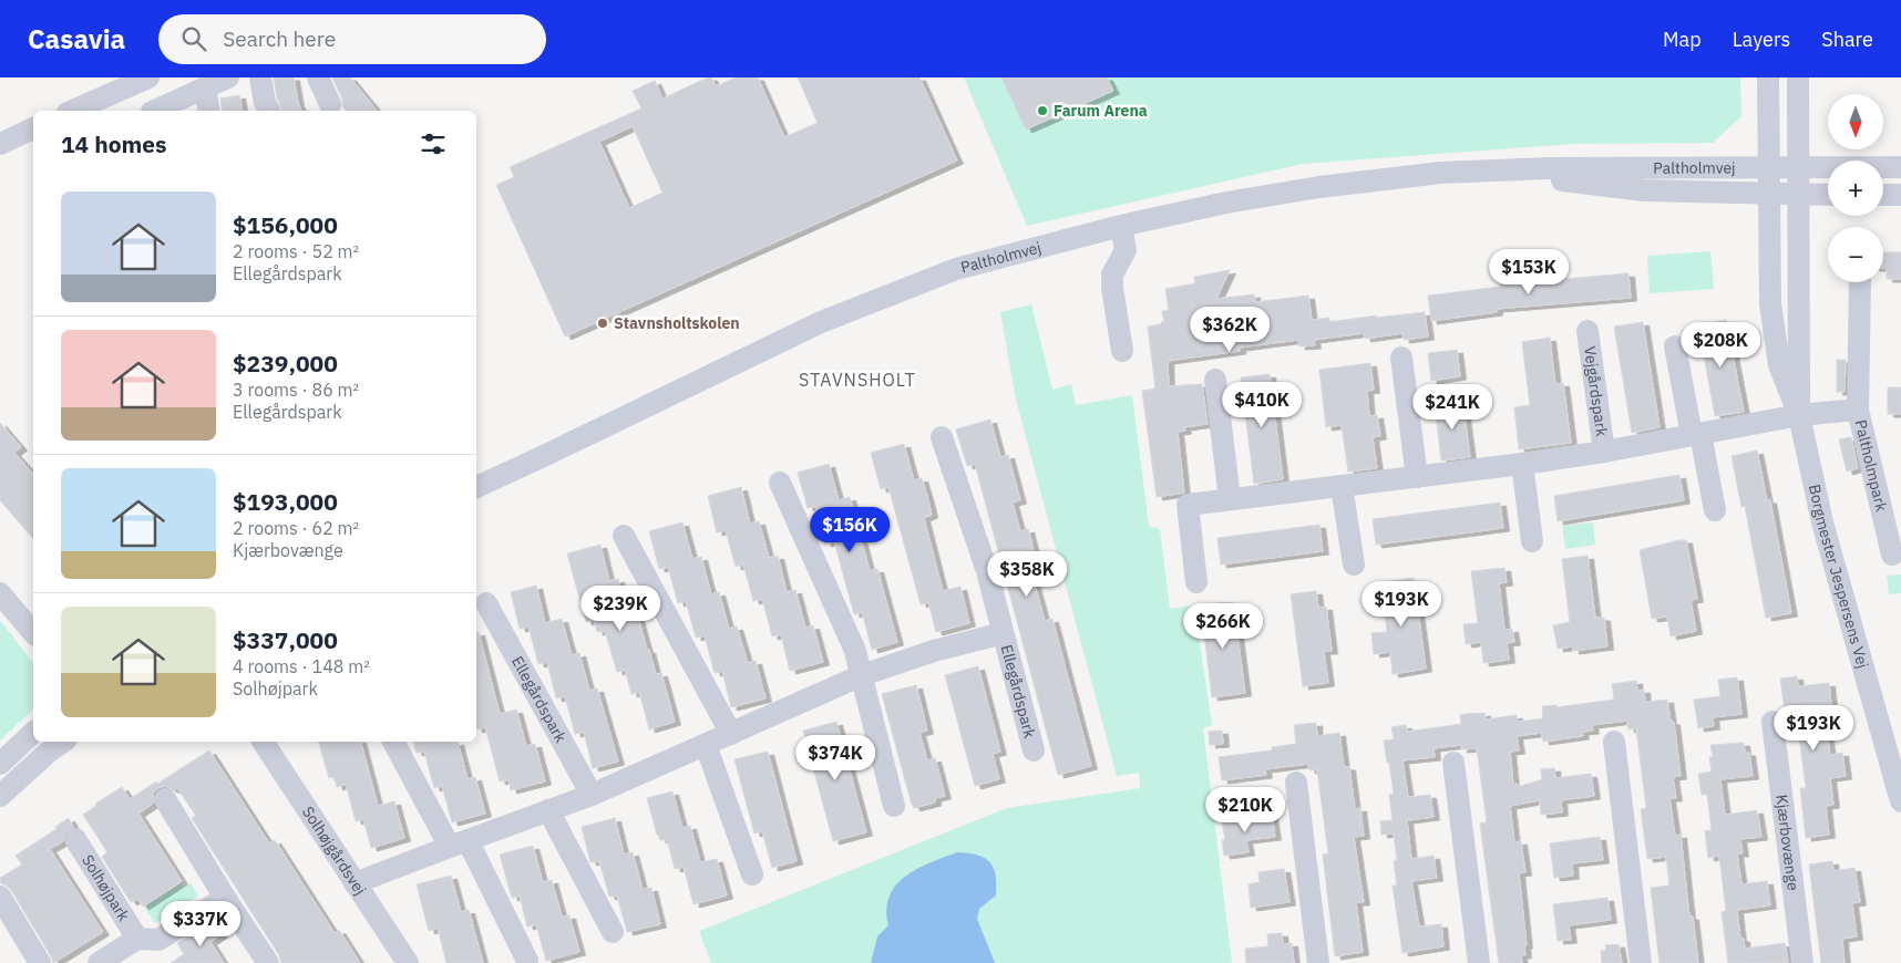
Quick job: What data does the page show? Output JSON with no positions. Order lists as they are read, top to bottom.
{
  "streets": {
    "street": [
      "Paltholmvej",
      "Vejgårdspark",
      "Paltholmpark",
      "Borgmester Jespersens Vej",
      "Ellegårdspark",
      "Kjærbovænge",
      "Solhøjgårdsvej",
      "Solhøjpark"
    ]
  },
  "crossings": [
    ["Paltholmvej", "Borgmester Jespersens Vej"],
    ["Vejgårdspark", "Paltholmpark"],
    ["Vejgårdspark", "Borgmester Jespersens Vej"],
    ["Paltholmpark", "Borgmester Jespersens Vej"],
    ["Ellegårdspark", "Solhøjgårdsvej"]
  ],
  "districts": ["STAVNSHOLT"],
  "places": ["Farum Arena", "Stavnsholtskolen"],
  "north": "bottom",
  "page": {
    "header": "Casavia",
    "search": "Search here",
    "nav": ["Map", "Layers", "Share"],
    "map_buttons": ["+", "−"],
    "heading": "14 homes",
    "list": [
      {
        "name": "$156,000",
        "note": "2 rooms · 52 m² · Ellegårdspark"
      },
      {
        "name": "$239,000",
        "note": "3 rooms · 86 m² · Ellegårdspark"
      },
      {
        "name": "$193,000",
        "note": "2 rooms · 62 m² · Kjærbovænge"
      },
      {
        "name": "$337,000",
        "note": "4 rooms · 148 m² · Solhøjpark"
      }
    ],
    "price": [
      "$153K",
      "$362K",
      "$208K",
      "$410K",
      "$241K",
      "$156K",
      "$358K",
      "$193K",
      "$239K",
      "$266K",
      "$193K",
      "$374K",
      "$210K",
      "$337K"
    ]
  }
}
